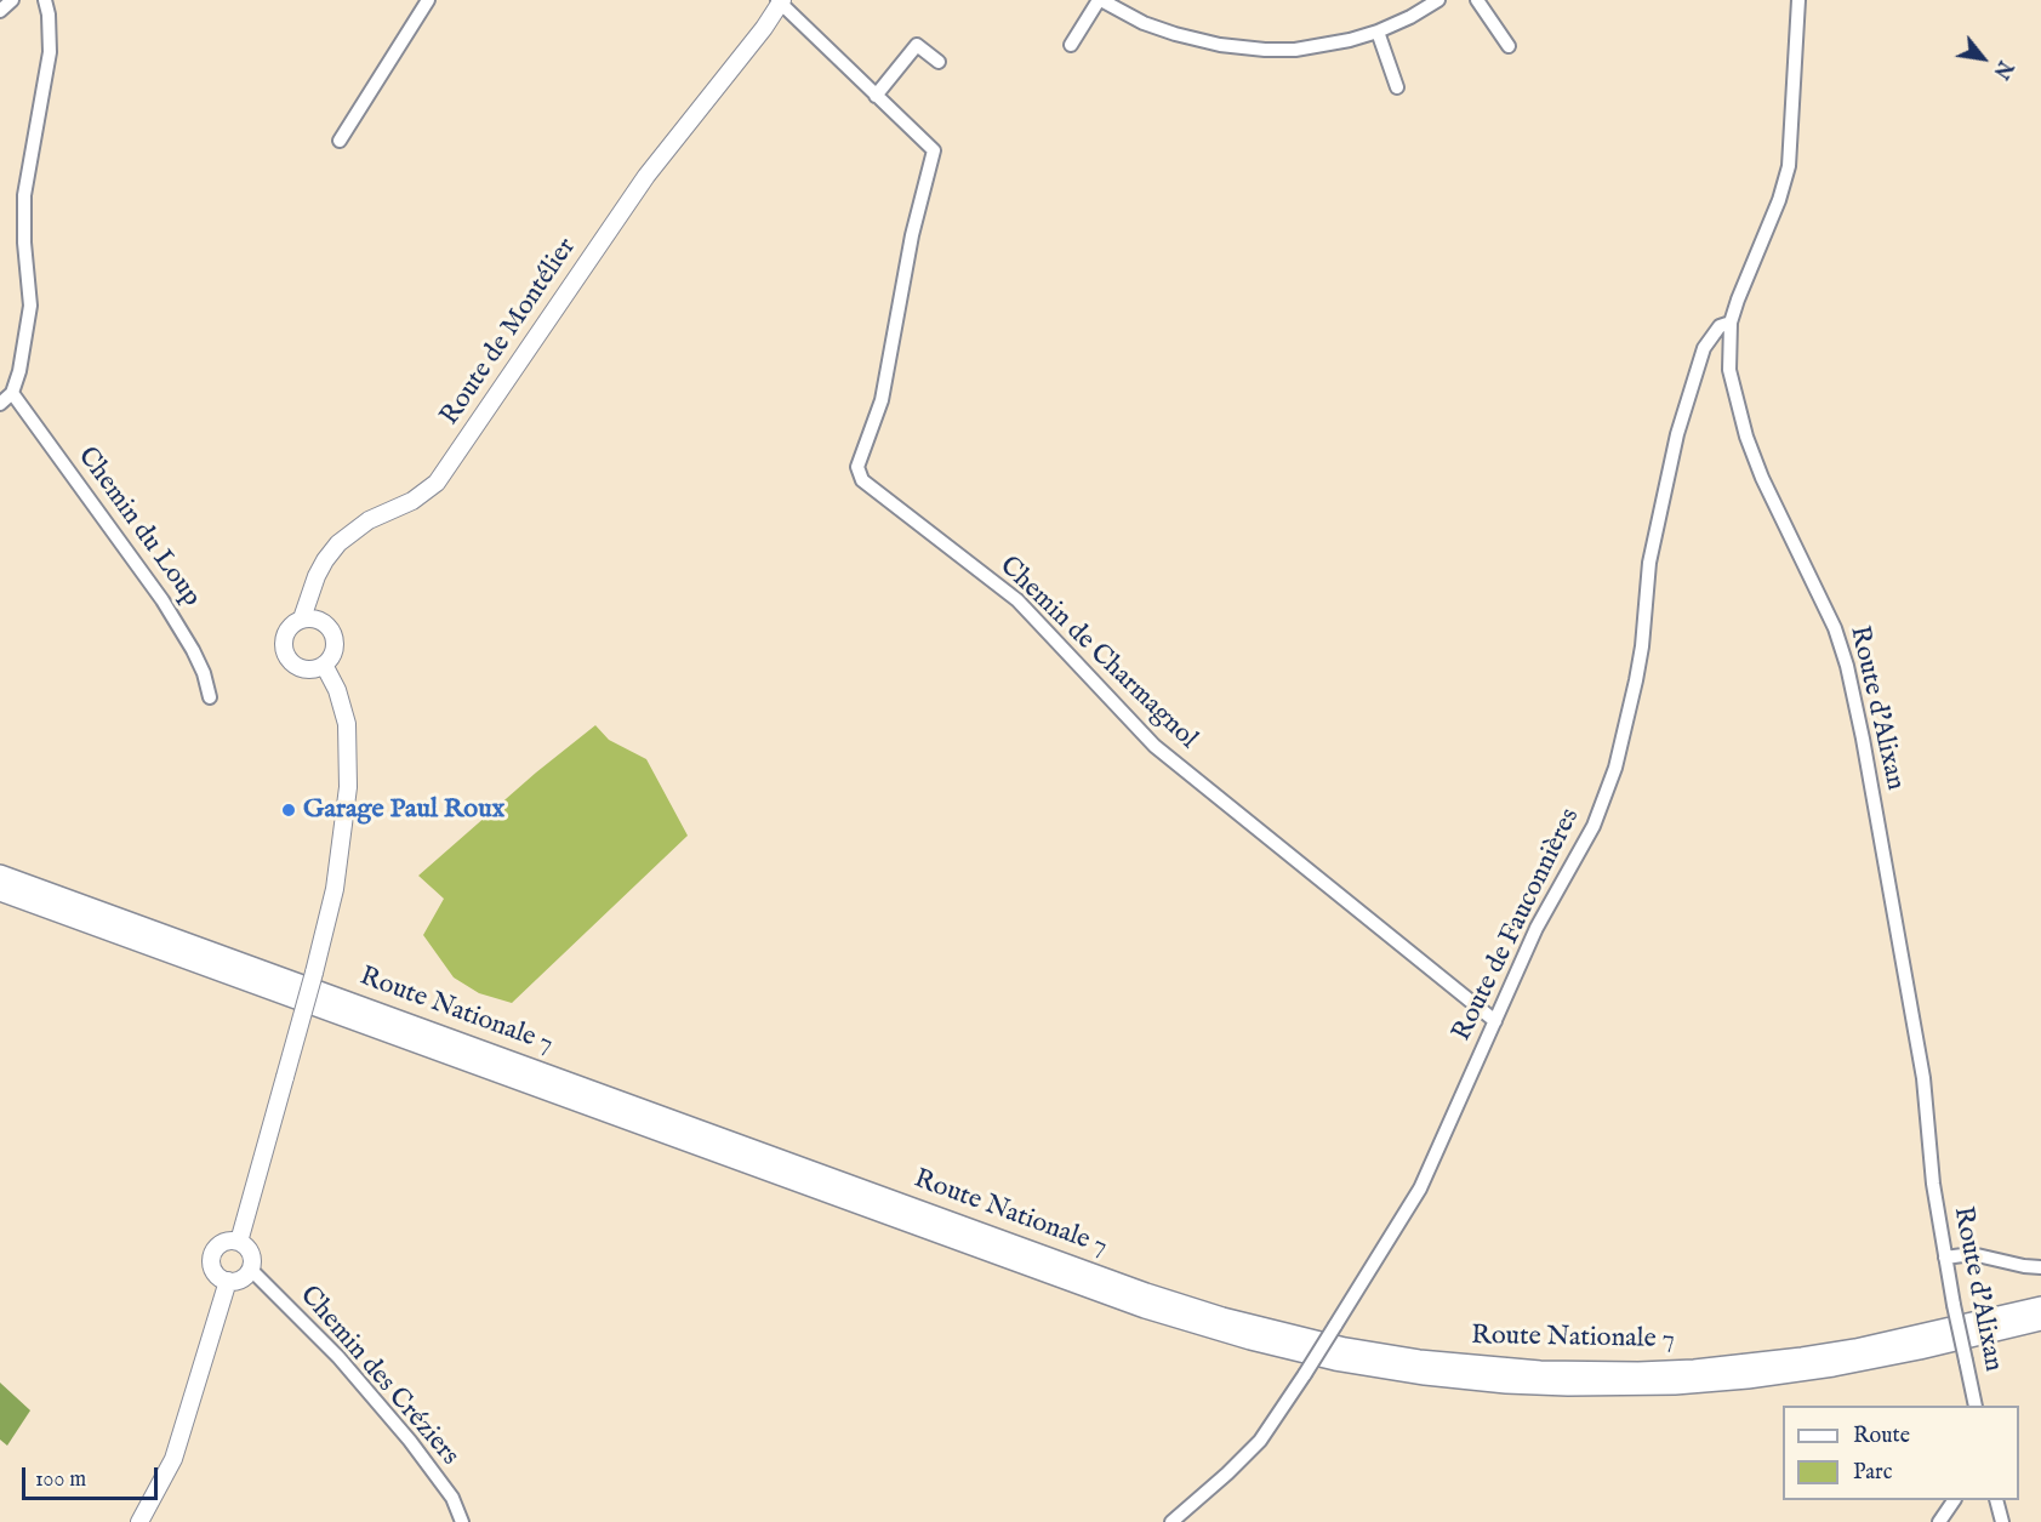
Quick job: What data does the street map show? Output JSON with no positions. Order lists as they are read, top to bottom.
{
  "streets": {
    "highway": ["Route Nationale 7"],
    "main road": ["Route de Montélier"],
    "street": [
      "Chemin du Loup",
      "Chemin de Charmagnol",
      "Route d'Alixan",
      "Route de Fauconnières",
      "Chemin des Créziers"
    ]
  },
  "crossings": [
    ["Route de Montélier", "Chemin de Charmagnol"],
    ["Chemin de Charmagnol", "Route de Fauconnières"],
    ["Route d'Alixan", "Route de Fauconnières"]
  ],
  "places": ["Garage Paul Roux"],
  "legend": ["Route", "Parc"],
  "scale_bar": "100 m",
  "north": "bottom right"
}
